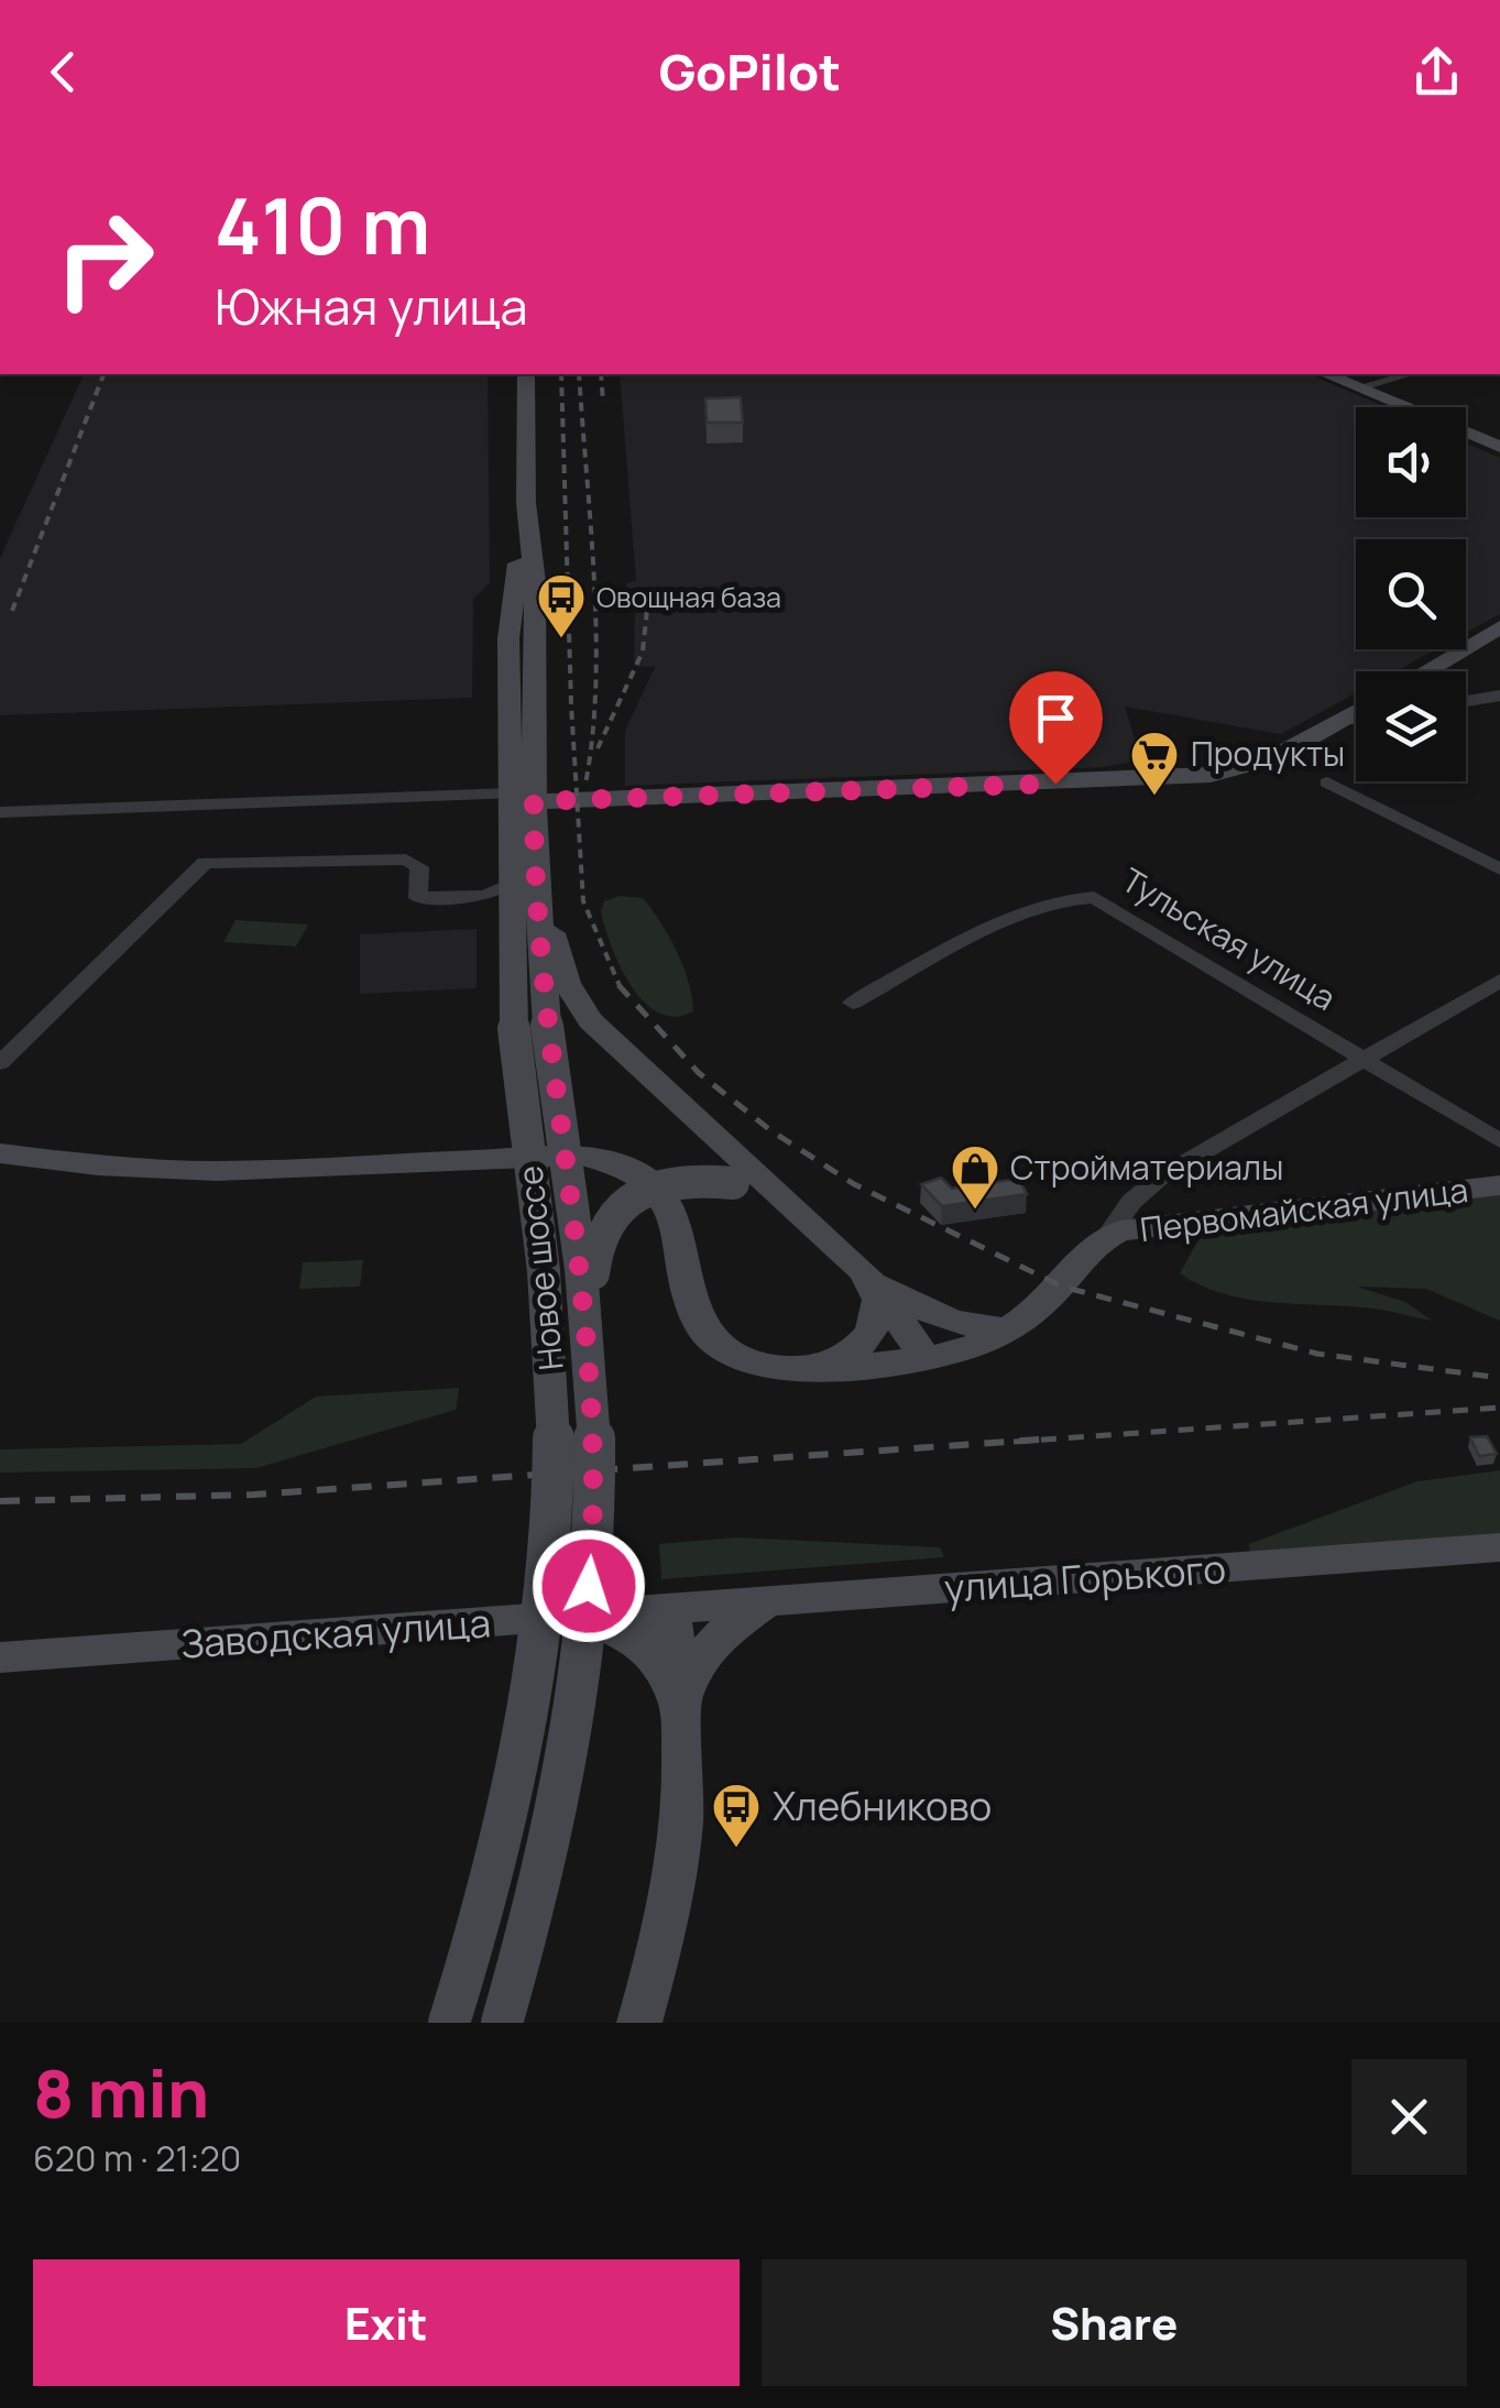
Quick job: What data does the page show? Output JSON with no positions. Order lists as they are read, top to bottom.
{
  "streets": {
    "street": [
      "Тульская улица",
      "Первомайская улица",
      "Новое шоссе",
      "улица Горького",
      "Заводская улица"
    ]
  },
  "crossings": [
    ["улица Горького", "Заводская улица"]
  ],
  "places": {
    "bus stop": ["Овощная база", "Хлебниково"],
    "supermarket": ["Продукты"],
    "shop": ["Стройматериалы"]
  },
  "page": {
    "header": "GoPilot",
    "turn": ["410 m", "Южная улица"],
    "heading": ["8 min", "620 m · 21:20"],
    "buttons": ["Exit", "Share"]
  }
}
